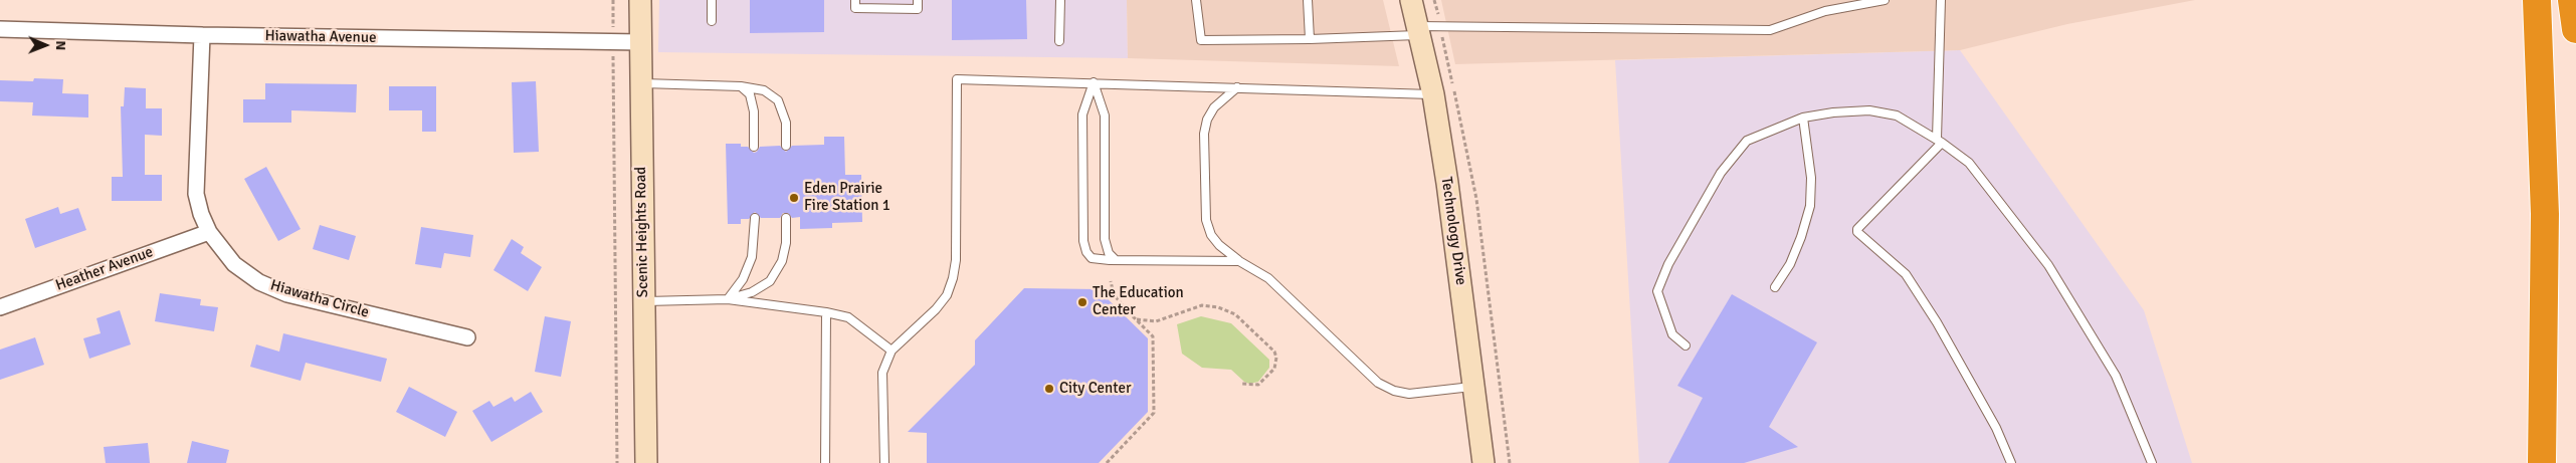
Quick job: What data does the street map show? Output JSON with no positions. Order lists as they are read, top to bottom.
{
  "streets": {
    "street": [
      "Hiawatha Avenue",
      "Technology Drive",
      "Scenic Heights Road",
      "Heather Avenue",
      "Hiawatha Circle"
    ]
  },
  "crossings": [
    ["Hiawatha Avenue", "Scenic Heights Road"],
    ["Hiawatha Avenue", "Hiawatha Circle"],
    ["Heather Avenue", "Hiawatha Circle"]
  ],
  "places": ["Eden Prairie Fire Station 1", "The Education Center", "City Center"],
  "north": "right"
}
